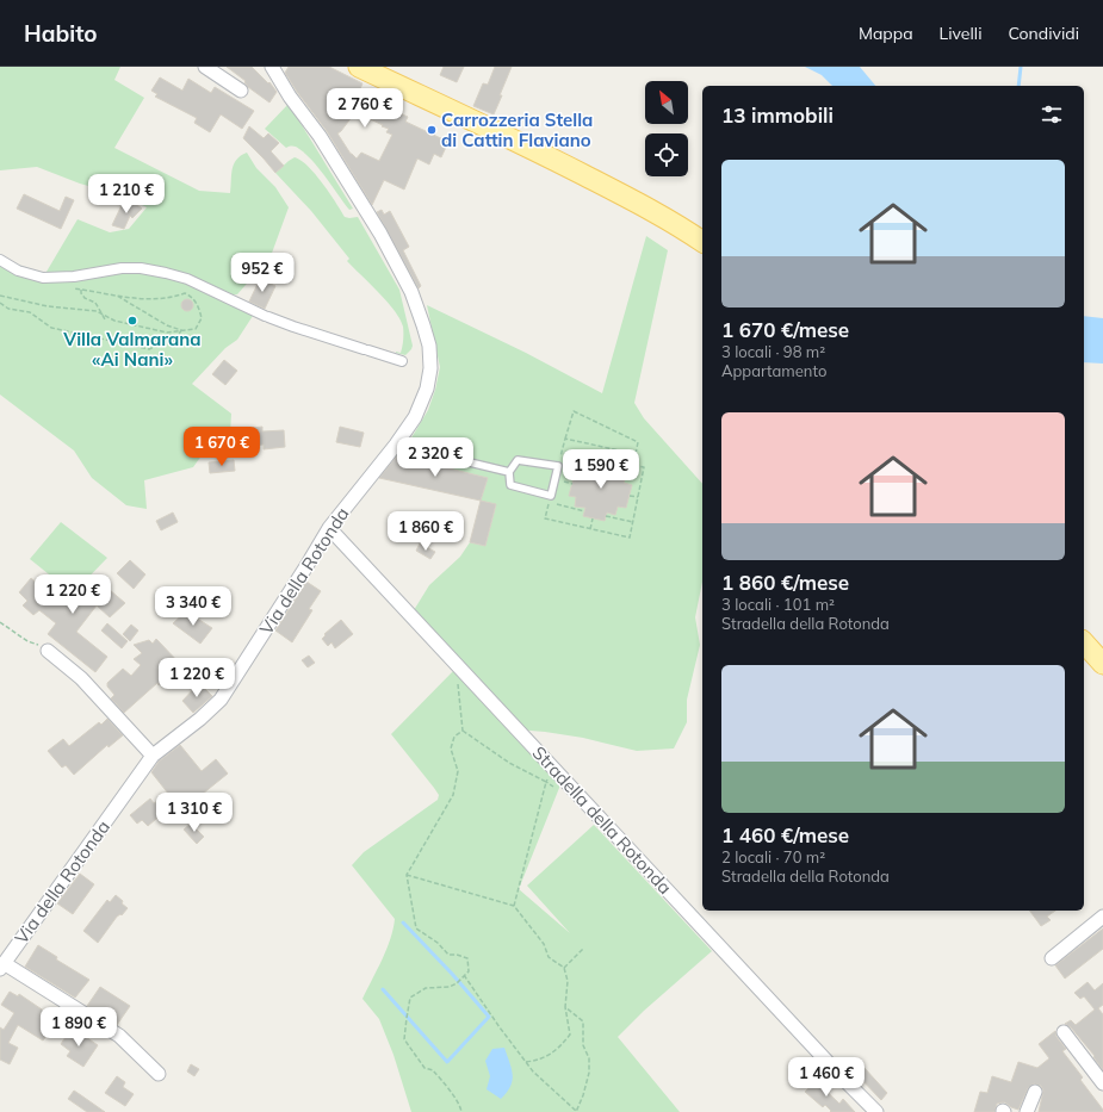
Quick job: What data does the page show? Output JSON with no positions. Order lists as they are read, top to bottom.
{
  "streets": {
    "street": ["Via della Rotonda", "Stradella della Rotonda"]
  },
  "crossings": [
    ["Via della Rotonda", "Stradella della Rotonda"]
  ],
  "places": ["Carrozzeria Stella di Cattin Flaviano", "Villa Valmarana «Ai Nani»"],
  "north": "top left",
  "page": {
    "header": "Habito",
    "nav": ["Mappa", "Livelli", "Condividi"],
    "heading": "13 immobili",
    "price": [
      "2 760 €",
      "1 210 €",
      "952 €",
      "1 670 €",
      "2 320 €",
      "1 590 €",
      "1 860 €",
      "1 220 €",
      "3 340 €",
      "1 220 €",
      "1 310 €",
      "1 890 €",
      "1 460 €"
    ],
    "list": [
      {
        "name": "1 670 €/mese",
        "note": "3 locali · 98 m² · Appartamento"
      },
      {
        "name": "1 860 €/mese",
        "note": "3 locali · 101 m² · Stradella della Rotonda"
      },
      {
        "name": "1 460 €/mese",
        "note": "2 locali · 70 m² · Stradella della Rotonda"
      }
    ]
  }
}
